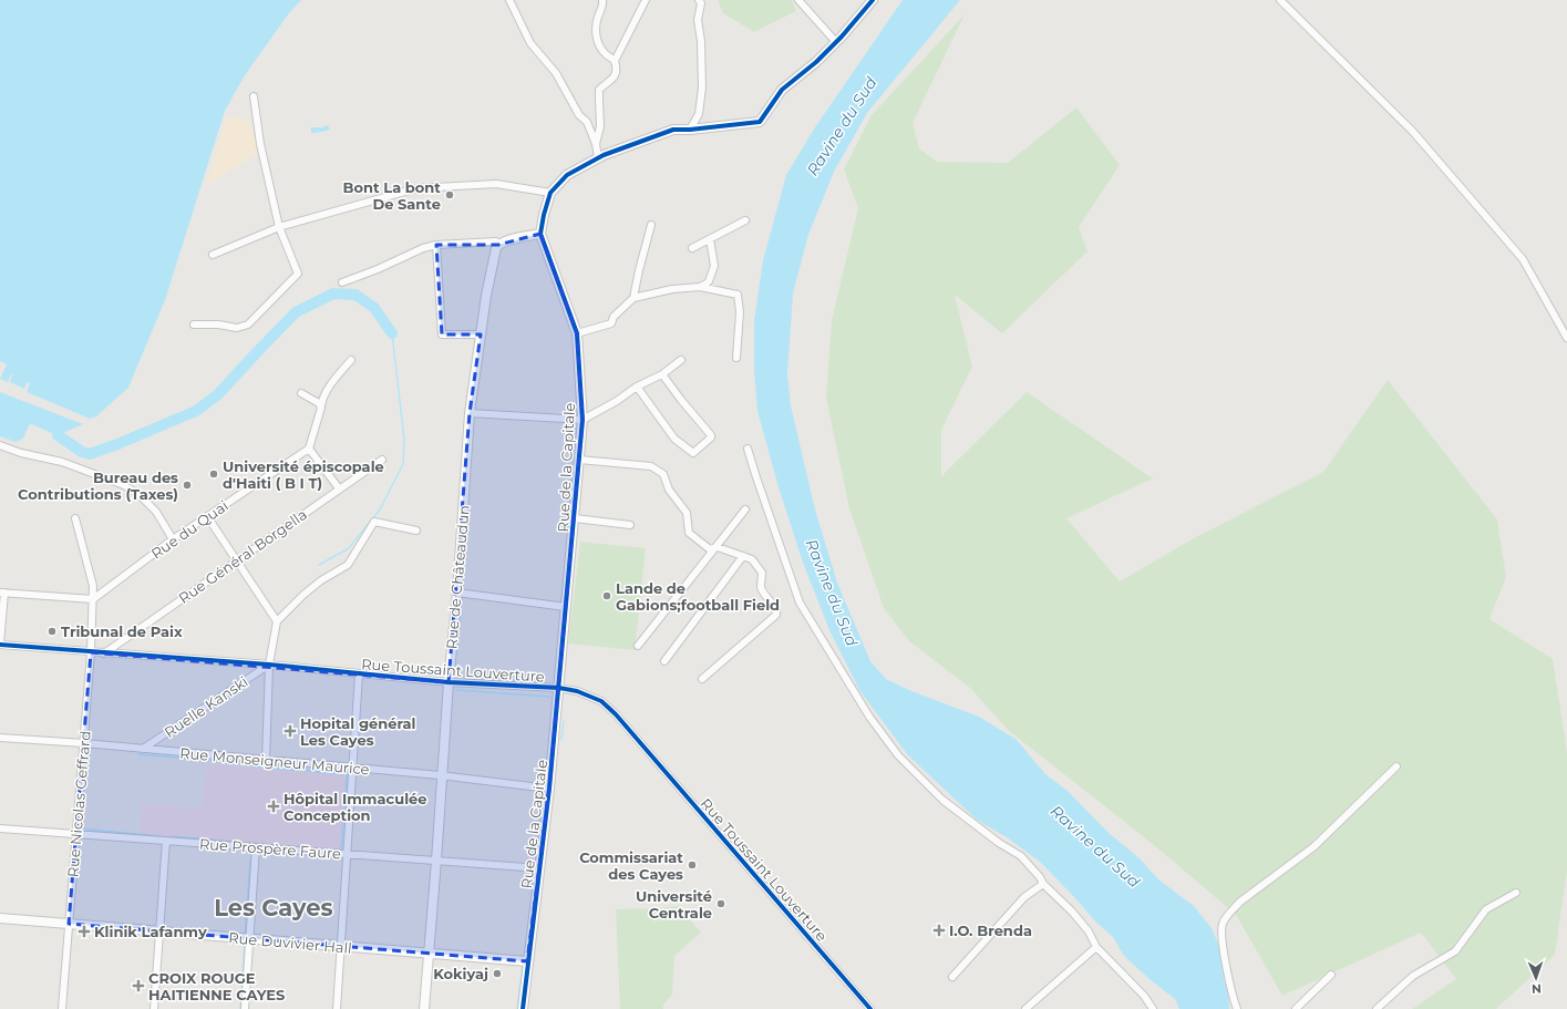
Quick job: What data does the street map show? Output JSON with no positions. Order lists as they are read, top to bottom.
{
  "streets": {
    "street": [
      "Rue de la Capitale",
      "Rue du Quai",
      "Rue Général Borgella",
      "Rue de Châteaudun",
      "Rue Toussaint Louverture",
      "Ruelle Kanski",
      "Rue Monseigneur Maurice",
      "Rue Nicolas Geffrard",
      "Rue Prospère Faure",
      "Rue Duvivier Hall"
    ]
  },
  "crossings": [
    ["Rue de la Capitale", "Rue Toussaint Louverture"],
    ["Rue de la Capitale", "Rue Monseigneur Maurice"],
    ["Rue de la Capitale", "Rue Prospère Faure"],
    ["Rue de la Capitale", "Rue Duvivier Hall"],
    ["Rue du Quai", "Rue Nicolas Geffrard"],
    ["Rue Général Borgella", "Rue Toussaint Louverture"],
    ["Rue de Châteaudun", "Rue Toussaint Louverture"],
    ["Rue de Châteaudun", "Rue Monseigneur Maurice"],
    ["Rue de Châteaudun", "Rue Prospère Faure"],
    ["Rue de Châteaudun", "Rue Duvivier Hall"],
    ["Rue Toussaint Louverture", "Ruelle Kanski"],
    ["Rue Toussaint Louverture", "Rue Nicolas Geffrard"],
    ["Ruelle Kanski", "Rue Monseigneur Maurice"],
    ["Rue Monseigneur Maurice", "Rue Nicolas Geffrard"],
    ["Rue Nicolas Geffrard", "Rue Prospère Faure"],
    ["Rue Nicolas Geffrard", "Rue Duvivier Hall"]
  ],
  "districts": ["Les Cayes"],
  "water": ["Ravine du Sud"],
  "places": {
    "other": [
      "Bont La bont De Sante",
      "Université épiscopale d'Haiti ( B I T)",
      "Bureau des Contributions (Taxes)",
      "Lande de Gabions;football Field",
      "Tribunal de Paix",
      "Commissariat des Cayes",
      "Université Centrale",
      "Kokiyaj"
    ],
    "health": [
      "Hopital général Les Cayes",
      "Hôpital Immaculée Conception",
      "I.O. Brenda",
      "Klinik Lafanmy",
      "CROIX ROUGE HAITIENNE CAYES"
    ]
  },
  "north": "bottom"
}
